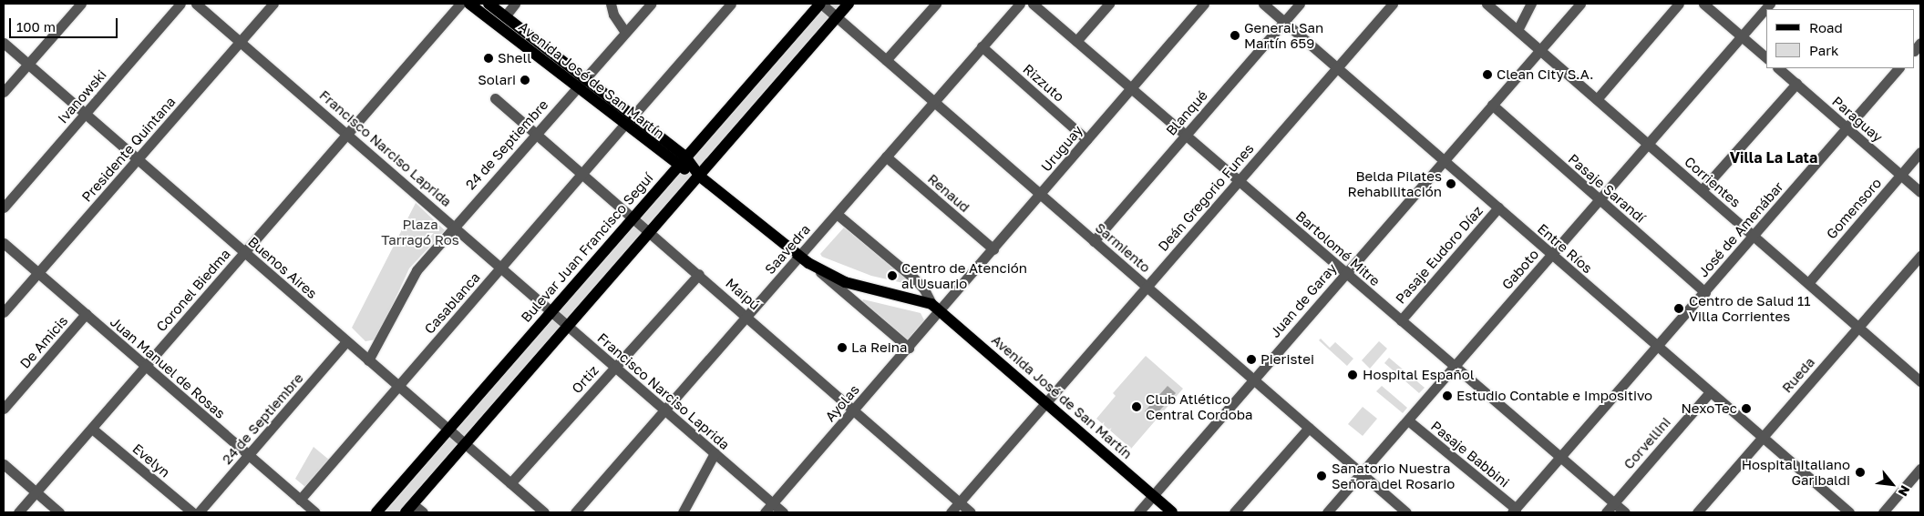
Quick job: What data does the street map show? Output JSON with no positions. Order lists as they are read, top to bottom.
{
  "streets": {
    "main road": ["Avenida José de San Martín", "Bulevar Juan Francisco Seguí"],
    "street": [
      "Rizzuto",
      "Ivanowski",
      "Blanqué",
      "Paraguay",
      "24 de Septiembre",
      "Francisco Narciso Laprida",
      "Uruguay",
      "Presidente Quintana",
      "Corrientes",
      "Pasaje Sarandí",
      "Renaud",
      "Deán Gregorio Funes",
      "Gomensoro",
      "José de Amenábar",
      "Sarmiento",
      "Bartolomé Mitre",
      "Entre Ríos",
      "Saavedra",
      "Pasaje Eudoro Díaz",
      "Buenos Aires",
      "Gaboto",
      "Coronel Biedma",
      "Maipú",
      "Juan de Garay",
      "Casablanca",
      "De Amicis",
      "Juan Manuel de Rosas",
      "Rueda",
      "Ortiz",
      "Ayolas",
      "Corvellini",
      "Pasaje Babbini",
      "Evelyn"
    ]
  },
  "crossings": [
    ["Avenida José de San Martín", "24 de Septiembre"],
    ["Avenida José de San Martín", "Uruguay"],
    ["Avenida José de San Martín", "Deán Gregorio Funes"],
    ["Avenida José de San Martín", "Bulevar Juan Francisco Seguí"],
    ["Avenida José de San Martín", "Saavedra"],
    ["Avenida José de San Martín", "Juan de Garay"],
    ["Avenida José de San Martín", "Casablanca"],
    ["Avenida José de San Martín", "Ayolas"],
    ["Rizzuto", "Uruguay"],
    ["Rizzuto", "Saavedra"],
    ["Ivanowski", "Buenos Aires"],
    ["Blanqué", "Sarmiento"],
    ["Blanqué", "Bartolomé Mitre"],
    ["Blanqué", "Entre Ríos"],
    ["Paraguay", "Gomensoro"],
    ["Paraguay", "José de Amenábar"],
    ["24 de Septiembre", "Francisco Narciso Laprida"],
    ["24 de Septiembre", "Buenos Aires"],
    ["24 de Septiembre", "Maipú"],
    ["24 de Septiembre", "Juan Manuel de Rosas"],
    ["Francisco Narciso Laprida", "Presidente Quintana"],
    ["Francisco Narciso Laprida", "Bulevar Juan Francisco Seguí"],
    ["Francisco Narciso Laprida", "Saavedra"],
    ["Francisco Narciso Laprida", "Coronel Biedma"],
    ["Francisco Narciso Laprida", "Casablanca"],
    ["Francisco Narciso Laprida", "Ortiz"],
    ["Francisco Narciso Laprida", "Ayolas"],
    ["Uruguay", "Renaud"],
    ["Uruguay", "Sarmiento"],
    ["Uruguay", "Bartolomé Mitre"],
    ["Uruguay", "Ayolas"],
    ["Presidente Quintana", "Buenos Aires"],
    ["Presidente Quintana", "Juan Manuel de Rosas"],
    ["Corrientes", "Gomensoro"],
    ["Corrientes", "José de Amenábar"],
    ["Corrientes", "Gaboto"],
    ["Corrientes", "Juan de Garay"],
    ["Corrientes", "Rueda"],
    ["Pasaje Sarandí", "José de Amenábar"],
    ["Pasaje Sarandí", "Gaboto"],
    ["Pasaje Sarandí", "Juan de Garay"],
    ["Renaud", "Saavedra"],
    ["Deán Gregorio Funes", "Sarmiento"],
    ["Deán Gregorio Funes", "Bartolomé Mitre"],
    ["Deán Gregorio Funes", "Entre Ríos"],
    ["Deán Gregorio Funes", "Maipú"],
    ["José de Amenábar", "Bartolomé Mitre"],
    ["José de Amenábar", "Entre Ríos"],
    ["José de Amenábar", "Pasaje Babbini"],
    ["Bulevar Juan Francisco Seguí", "Sarmiento"],
    ["Bulevar Juan Francisco Seguí", "Buenos Aires"],
    ["Bulevar Juan Francisco Seguí", "Maipú"],
    ["Sarmiento", "Saavedra"],
    ["Sarmiento", "Gaboto"],
    ["Sarmiento", "Juan de Garay"],
    ["Bartolomé Mitre", "Pasaje Eudoro Díaz"],
    ["Bartolomé Mitre", "Gaboto"],
    ["Bartolomé Mitre", "Juan de Garay"],
    ["Bartolomé Mitre", "Corvellini"],
    ["Entre Ríos", "Pasaje Eudoro Díaz"],
    ["Entre Ríos", "Gaboto"],
    ["Entre Ríos", "Juan de Garay"],
    ["Entre Ríos", "Rueda"],
    ["Entre Ríos", "Corvellini"],
    ["Saavedra", "Maipú"],
    ["Buenos Aires", "Coronel Biedma"],
    ["Buenos Aires", "Casablanca"],
    ["Buenos Aires", "Ortiz"],
    ["Gaboto", "Pasaje Babbini"],
    ["Coronel Biedma", "Juan Manuel de Rosas"],
    ["Coronel Biedma", "Evelyn"],
    ["Maipú", "Casablanca"],
    ["Maipú", "Ortiz"],
    ["Maipú", "Ayolas"],
    ["Casablanca", "Juan Manuel de Rosas"],
    ["De Amicis", "Juan Manuel de Rosas"]
  ],
  "districts": ["Villa La Lata"],
  "parks": ["Plaza Tarragó Ros"],
  "places": [
    "General San Martín 659",
    "Shell",
    "Clean City S.A.",
    "Solari",
    "Belda Pilates Rehabilitación",
    "Centro de Atención al Usuario",
    "Centro de Salud 11 Villa Corrientes",
    "La Reina",
    "Pieristei",
    "Hospital Español",
    "Estudio Contable e Impositivo",
    "Club Atlético Central Cordoba",
    "NexoTec",
    "Hospital Italiano Garibaldi",
    "Sanatorio Nuestra Señora del Rosario"
  ],
  "legend": ["Road", "Park"],
  "scale_bar": "100 m",
  "north": "bottom right"
}
